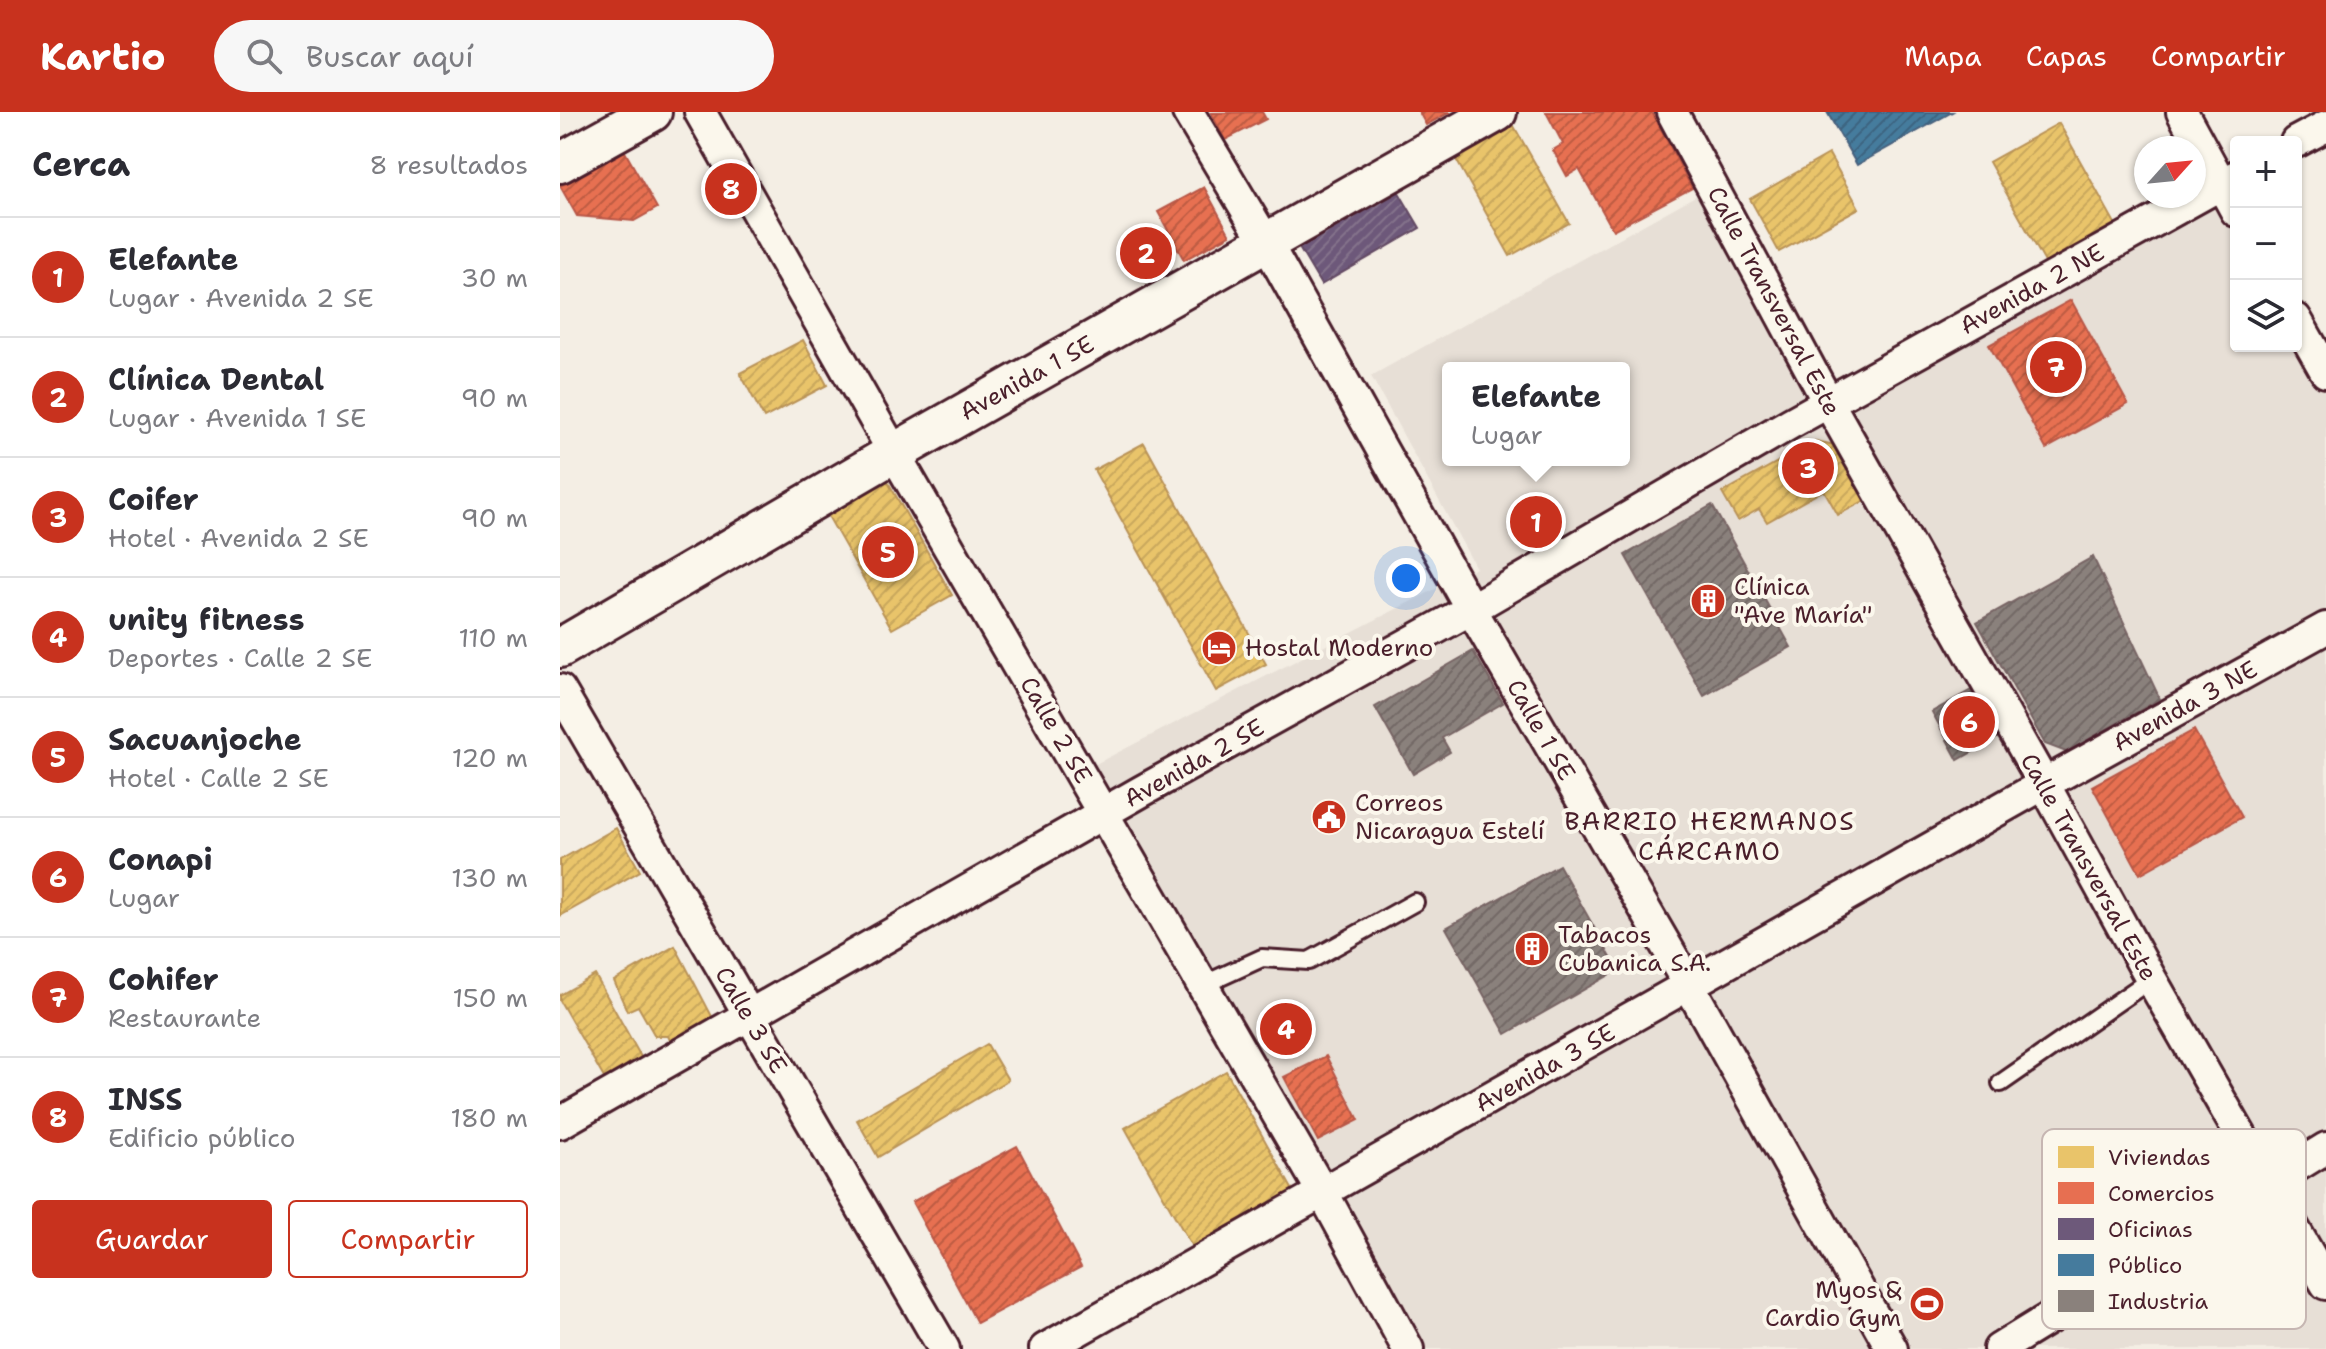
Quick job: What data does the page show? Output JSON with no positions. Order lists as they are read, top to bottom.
{
  "streets": {
    "street": [
      "Avenida 2 NE",
      "Calle Transversal Este",
      "Avenida 1 SE",
      "Avenida 3 NE",
      "Calle 2 SE",
      "Calle 1 SE",
      "Avenida 2 SE",
      "Calle 3 SE",
      "Avenida 3 SE"
    ]
  },
  "crossings": [
    ["Avenida 2 NE", "Calle Transversal Este"],
    ["Avenida 2 NE", "Avenida 2 SE"],
    ["Calle Transversal Este", "Avenida 3 NE"],
    ["Calle Transversal Este", "Avenida 2 SE"],
    ["Calle Transversal Este", "Avenida 3 SE"],
    ["Avenida 1 SE", "Calle 2 SE"],
    ["Avenida 1 SE", "Calle 1 SE"],
    ["Avenida 3 NE", "Avenida 3 SE"],
    ["Calle 2 SE", "Avenida 2 SE"],
    ["Calle 2 SE", "Avenida 3 SE"],
    ["Calle 1 SE", "Avenida 2 SE"],
    ["Calle 1 SE", "Avenida 3 SE"],
    ["Avenida 2 SE", "Calle 3 SE"]
  ],
  "districts": ["BARRIO HERMANOS CÁRCAMO"],
  "places": {
    "building": ["Clínica \"Ave María\"", "Tabacos Cubanica S.A."],
    "hotel": ["Hostal Moderno"],
    "public building": ["Correos Nicaragua Estelí"],
    "sports": ["Myos & Cardio Gym"]
  },
  "legend": [
    "Viviendas",
    "Comercios",
    "Oficinas",
    "Público",
    "Industria"
  ],
  "north": "top right",
  "page": {
    "header": "Kartio",
    "search": "Buscar aquí",
    "nav": ["Mapa", "Capas", "Compartir"],
    "heading": ["Cerca", "8 resultados"],
    "map_buttons": ["+", "−"],
    "pins": [
      "8",
      "2",
      "7",
      "3",
      "1",
      "5",
      "6",
      "4"
    ],
    "list": [
      {
        "mark": "1",
        "name": "Elefante",
        "note": "Lugar · Avenida 2 SE",
        "value": "30 m"
      },
      {
        "mark": "2",
        "name": "Clínica Dental",
        "note": "Lugar · Avenida 1 SE",
        "value": "90 m"
      },
      {
        "mark": "3",
        "name": "Coifer",
        "note": "Hotel · Avenida 2 SE",
        "value": "90 m"
      },
      {
        "mark": "4",
        "name": "unity fitness",
        "note": "Deportes · Calle 2 SE",
        "value": "110 m"
      },
      {
        "mark": "5",
        "name": "Sacuanjoche",
        "note": "Hotel · Calle 2 SE",
        "value": "120 m"
      },
      {
        "mark": "6",
        "name": "Conapi",
        "note": "Lugar",
        "value": "130 m"
      },
      {
        "mark": "7",
        "name": "Cohifer",
        "note": "Restaurante",
        "value": "150 m"
      },
      {
        "mark": "8",
        "name": "INSS",
        "note": "Edificio público",
        "value": "180 m"
      }
    ],
    "popup": ["Elefante", "Lugar"],
    "buttons": ["Guardar", "Compartir"]
  }
}
